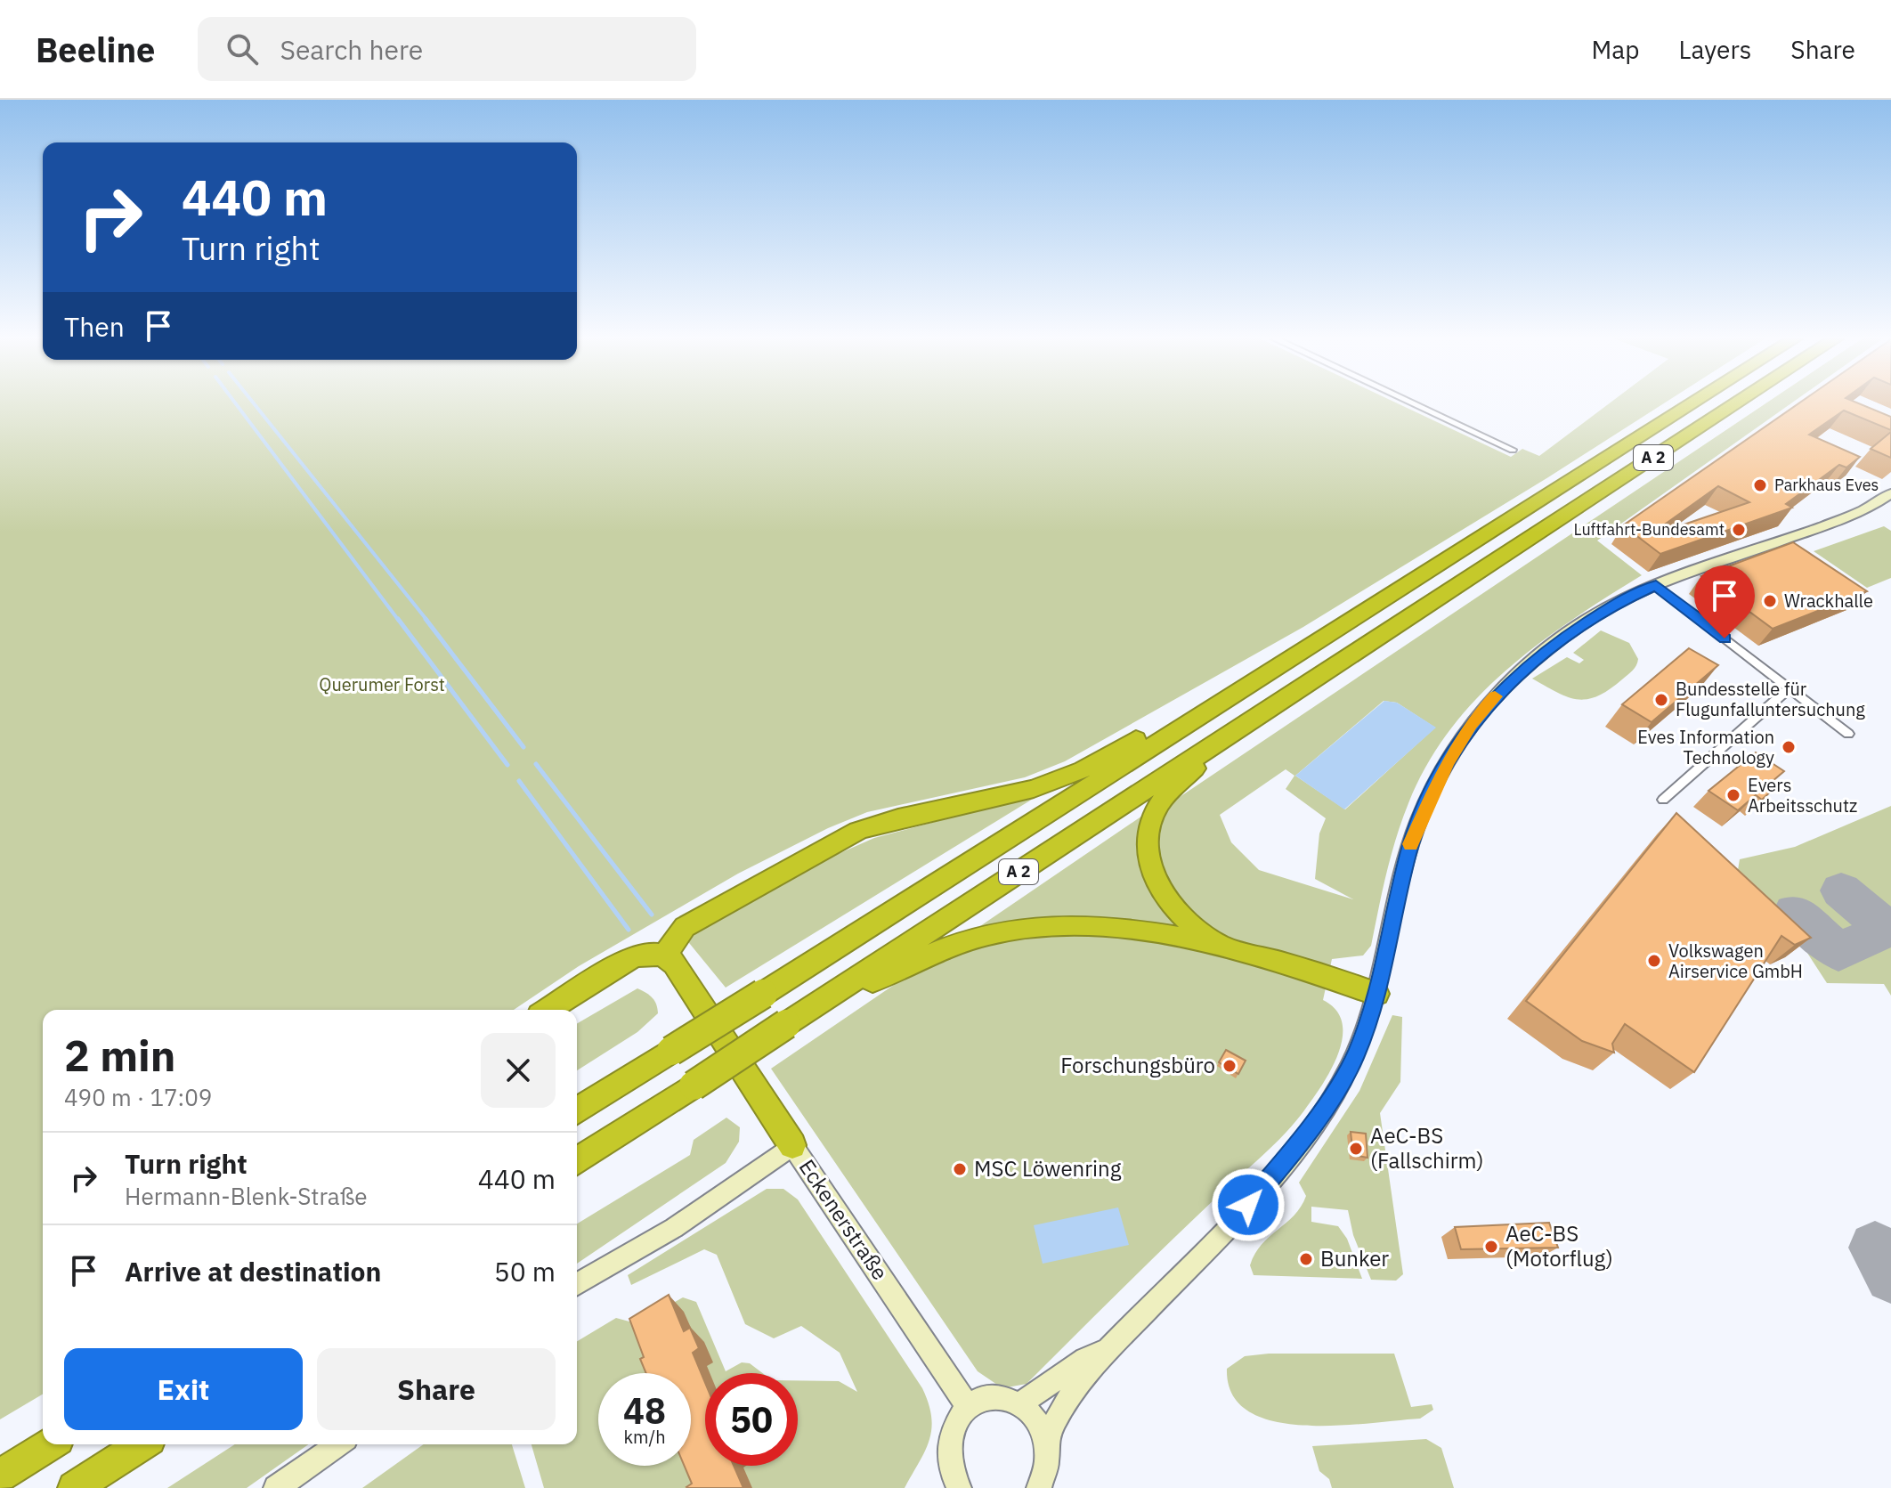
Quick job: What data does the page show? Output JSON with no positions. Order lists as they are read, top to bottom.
{
  "streets": {
    "highway": ["A 2"],
    "street": ["Eckenerstraße"]
  },
  "parks": ["Querumer Forst"],
  "places": [
    "Parkhaus Eves",
    "Luftfahrt-Bundesamt",
    "Wrackhalle",
    "Bundesstelle für Flugunfalluntersuchung",
    "Eves Information Technology",
    "Evers Arbeitsschutz",
    "Volkswagen Airservice GmbH",
    "Forschungsbüro",
    "AeC-BS (Fallschirm)",
    "MSC Löwenring",
    "AeC-BS (Motorflug)",
    "Bunker"
  ],
  "page": {
    "header": "Beeline",
    "search": "Search here",
    "nav": ["Map", "Layers", "Share"],
    "turn": ["440 m", "Turn right"],
    "then": "Then",
    "heading": ["2 min", "490 m · 17:09"],
    "list": [
      {
        "name": "Turn right",
        "note": "Hermann-Blenk-Straße",
        "value": "440 m"
      },
      {
        "name": "Arrive at destination",
        "value": "50 m"
      }
    ],
    "buttons": ["Exit", "Share"],
    "speed": "48 km/h",
    "limit": "50"
  }
}
